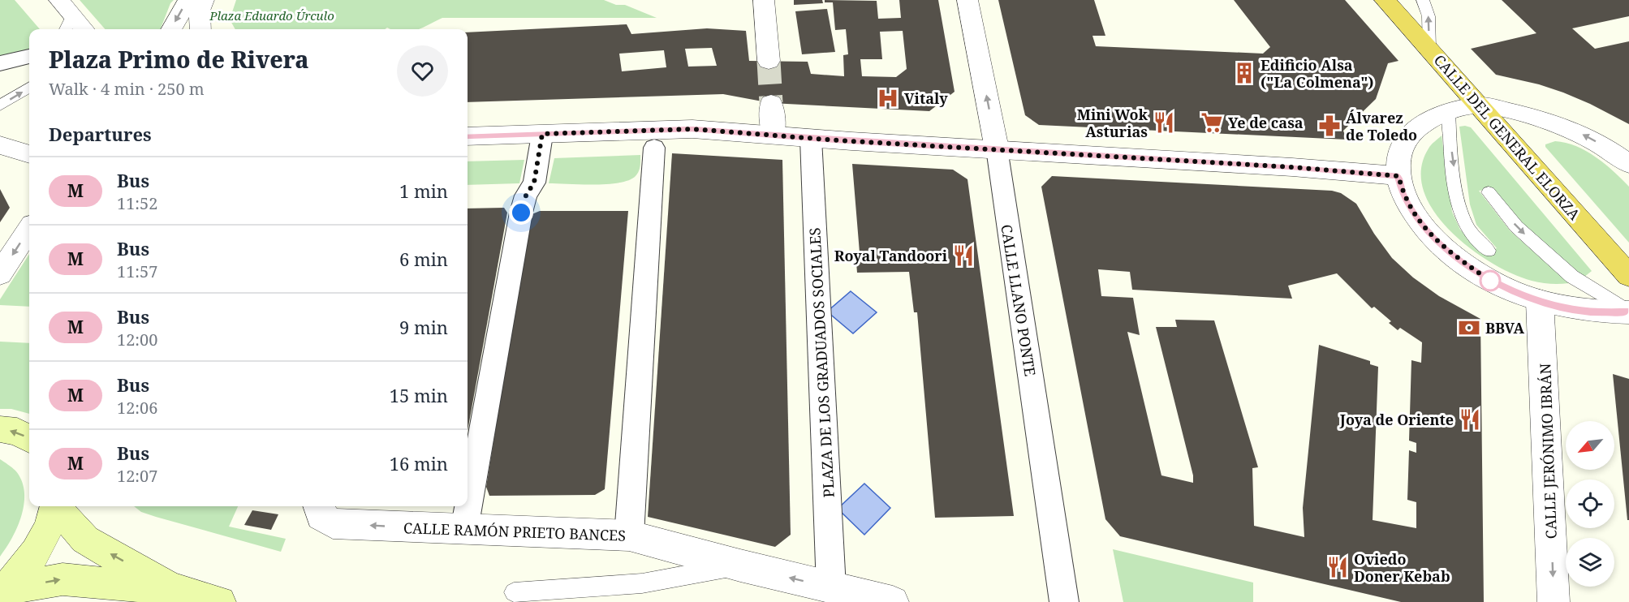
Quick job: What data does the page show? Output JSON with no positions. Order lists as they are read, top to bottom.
{
  "streets": {
    "highway": ["CALLE DEL GENERAL ELORZA"],
    "street": [
      "CALLE LLANO PONTE",
      "PLAZA DE LOS GRADUADOS SOCIALES",
      "CALLE JERÓNIMO IBRÁN",
      "CALLE RAMÓN PRIETO BANCES"
    ]
  },
  "crossings": [
    ["PLAZA DE LOS GRADUADOS SOCIALES", "CALLE RAMÓN PRIETO BANCES"]
  ],
  "one_way": ["CALLE JERÓNIMO IBRÁN", "CALLE RAMÓN PRIETO BANCES"],
  "parks": ["Plaza Eduardo Úrculo"],
  "places": {
    "building": ["Edificio Alsa (\"La Colmena\")"],
    "hospital": ["Vitaly"],
    "restaurant": [
      "Mini Wok Asturias",
      "Royal Tandoori",
      "Joya de Oriente",
      "Oviedo Doner Kebab"
    ],
    "supermarket": ["Ye de casa"],
    "pharmacy": ["Álvarez de Toledo"],
    "bank": ["BBVA"]
  },
  "lines": ["bus line M"],
  "north": "bottom left",
  "page": {
    "heading": [
      ["Plaza Primo de Rivera", "Walk · 4 min · 250 m"],
      "Departures"
    ],
    "list": [
      {
        "mark": "M",
        "name": "Bus",
        "note": "11:52",
        "value": "1 min"
      },
      {
        "mark": "M",
        "name": "Bus",
        "note": "11:57",
        "value": "6 min"
      },
      {
        "mark": "M",
        "name": "Bus",
        "note": "12:00",
        "value": "9 min"
      },
      {
        "mark": "M",
        "name": "Bus",
        "note": "12:06",
        "value": "15 min"
      },
      {
        "mark": "M",
        "name": "Bus",
        "note": "12:07",
        "value": "16 min"
      }
    ]
  }
}
